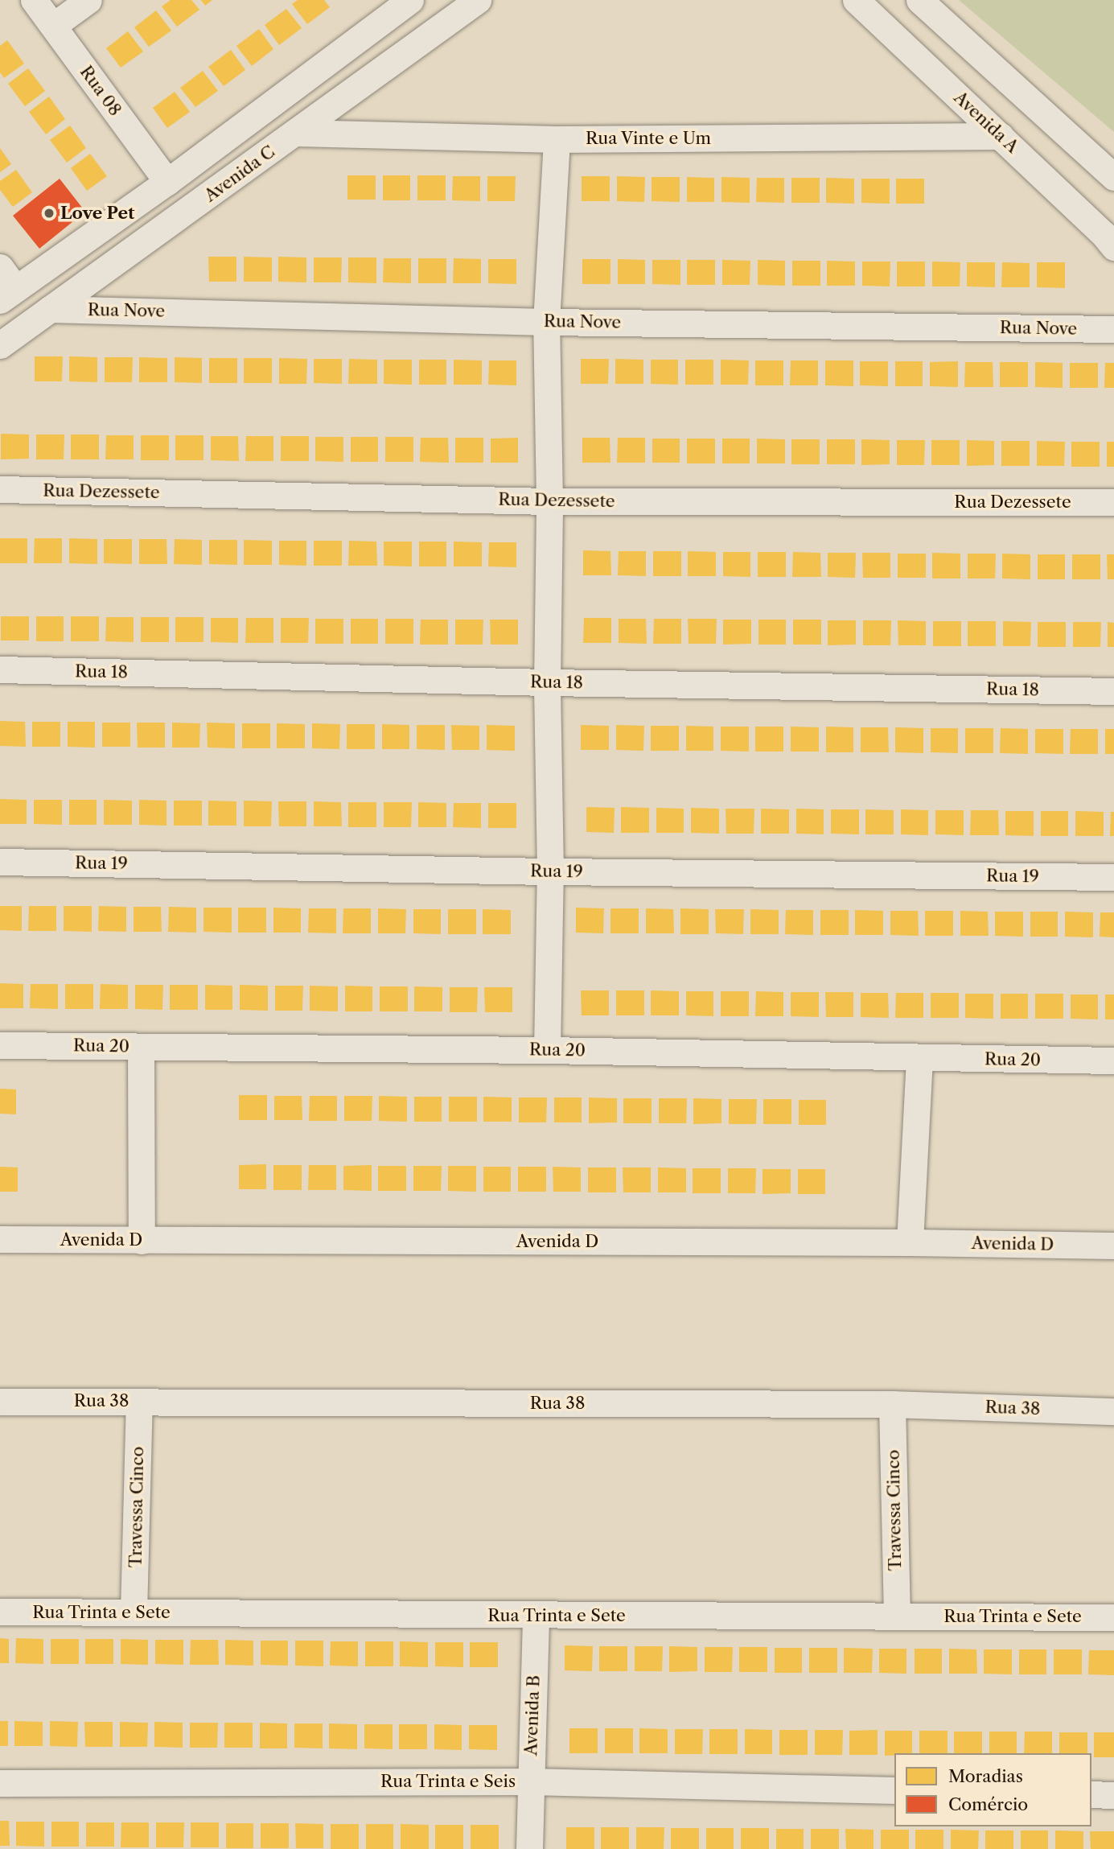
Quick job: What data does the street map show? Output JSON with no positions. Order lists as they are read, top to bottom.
{
  "streets": {
    "street": [
      "Rua 08",
      "Avenida A",
      "Rua Vinte e Um",
      "Avenida C",
      "Rua Nove",
      "Rua Dezessete",
      "Rua 18",
      "Rua 19",
      "Rua 20",
      "Avenida D",
      "Rua 38",
      "Travessa Cinco",
      "Rua Trinta e Sete",
      "Avenida B",
      "Rua Trinta e Seis"
    ]
  },
  "crossings": [
    ["Avenida A", "Rua Vinte e Um"],
    ["Rua Vinte e Um", "Avenida C"],
    ["Avenida C", "Rua Nove"],
    ["Rua 38", "Travessa Cinco"],
    ["Travessa Cinco", "Rua Trinta e Sete"],
    ["Rua Trinta e Sete", "Avenida B"],
    ["Avenida B", "Rua Trinta e Seis"]
  ],
  "places": ["Love Pet"],
  "legend": ["Moradias", "Comércio"]
}
